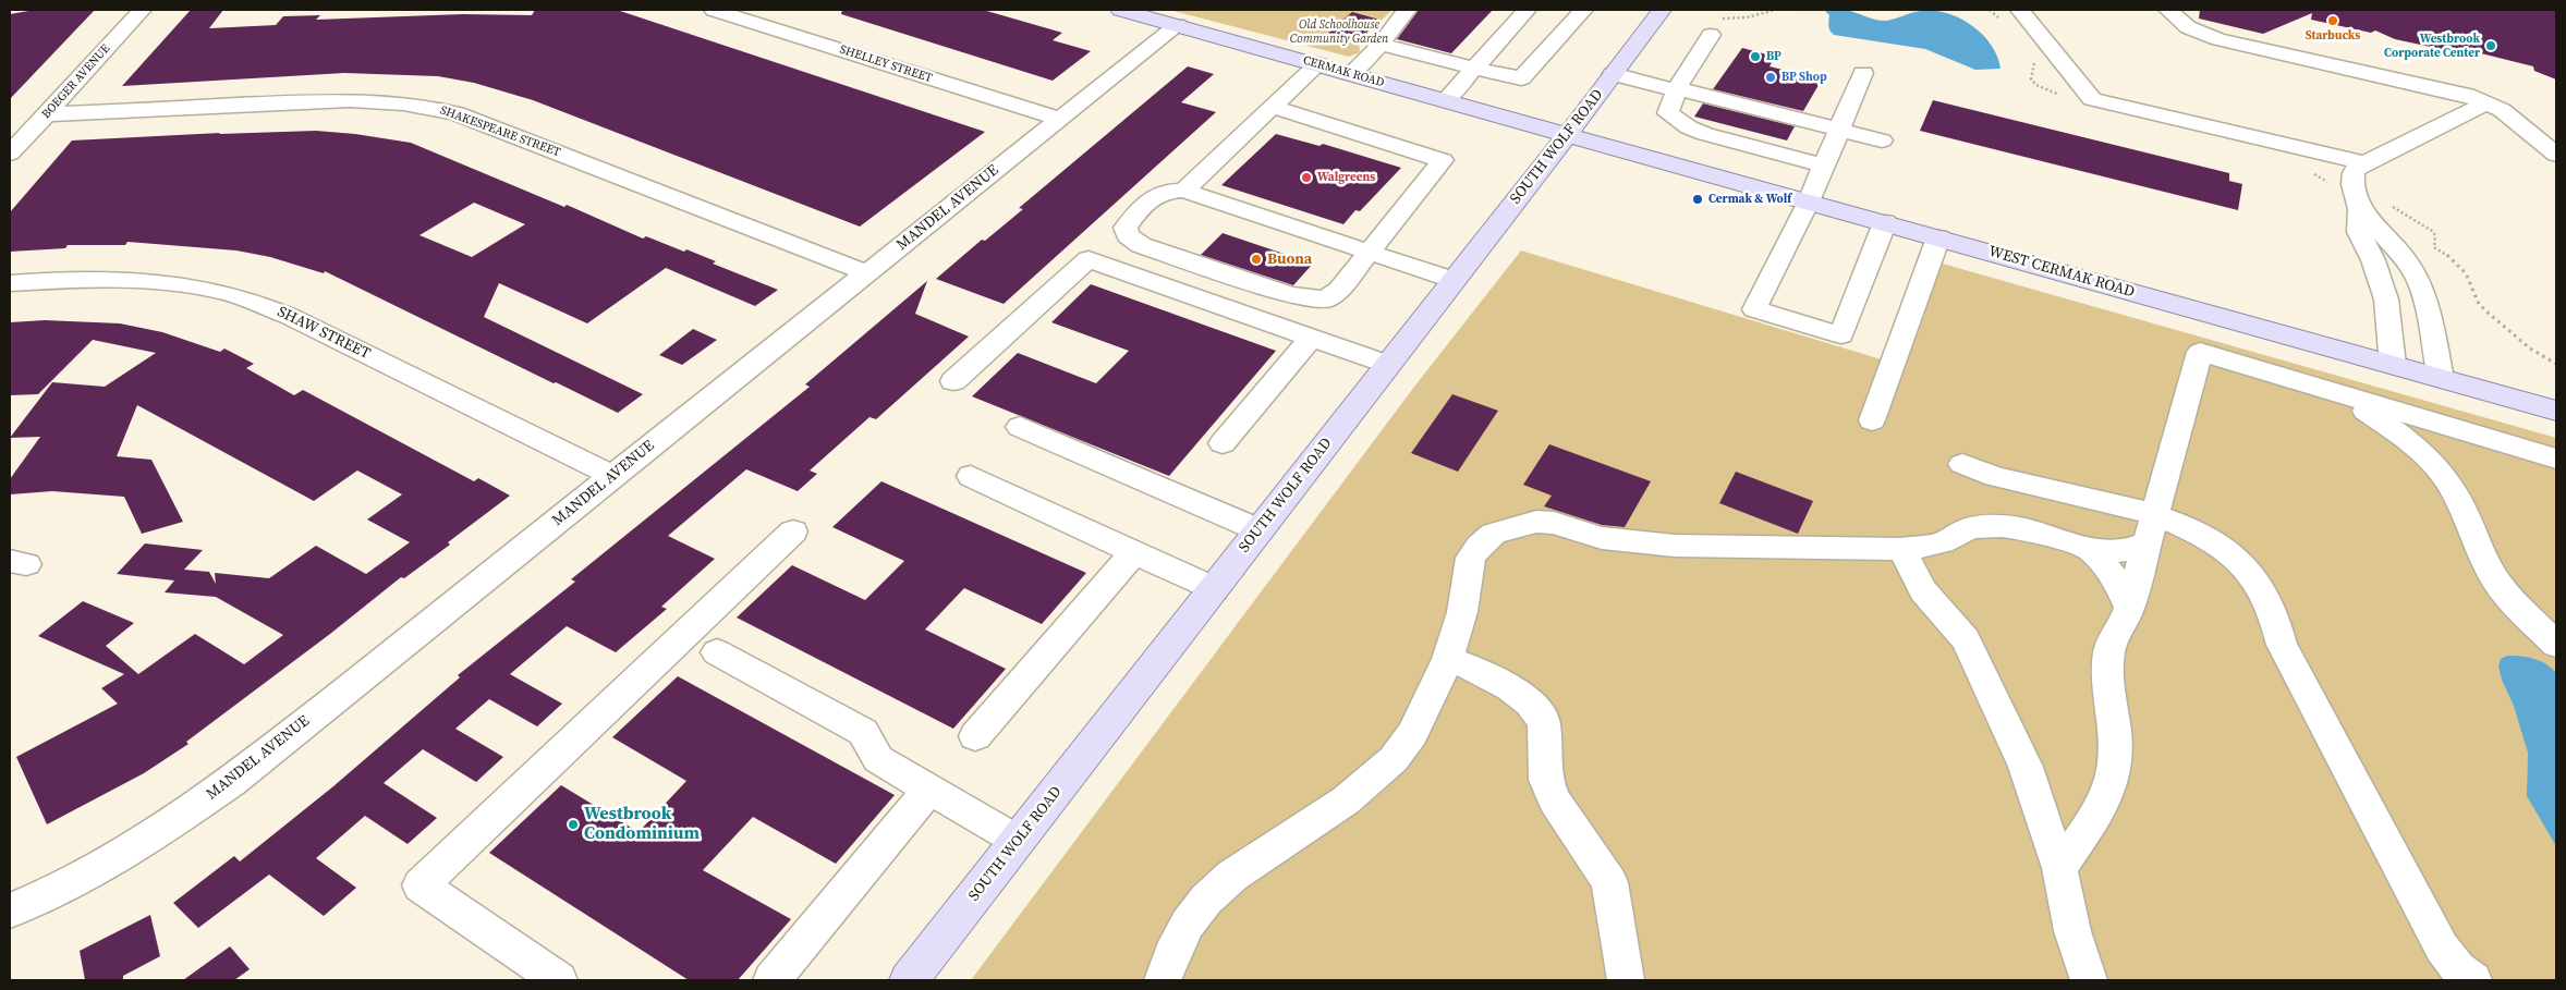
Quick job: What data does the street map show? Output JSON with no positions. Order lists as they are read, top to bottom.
{
  "streets": {
    "main road": ["CERMAK ROAD", "SOUTH WOLF ROAD", "WEST CERMAK ROAD"],
    "street": [
      "SHELLEY STREET",
      "BOEGER AVENUE",
      "SHAKESPEARE STREET",
      "MANDEL AVENUE",
      "SHAW STREET"
    ]
  },
  "crossings": [
    ["SHELLEY STREET", "MANDEL AVENUE"],
    ["CERMAK ROAD", "SOUTH WOLF ROAD"],
    ["CERMAK ROAD", "MANDEL AVENUE"],
    ["CERMAK ROAD", "WEST CERMAK ROAD"],
    ["BOEGER AVENUE", "SHAKESPEARE STREET"],
    ["SHAKESPEARE STREET", "MANDEL AVENUE"],
    ["SOUTH WOLF ROAD", "WEST CERMAK ROAD"],
    ["MANDEL AVENUE", "SHAW STREET"]
  ],
  "parks": ["Old Schoolhouse Community Garden"],
  "places": [
    "Starbucks",
    "Westbrook Corporate Center",
    "BP",
    "BP Shop",
    "Walgreens",
    "Cermak & Wolf",
    "Buona",
    "Westbrook Condominium"
  ]
}
